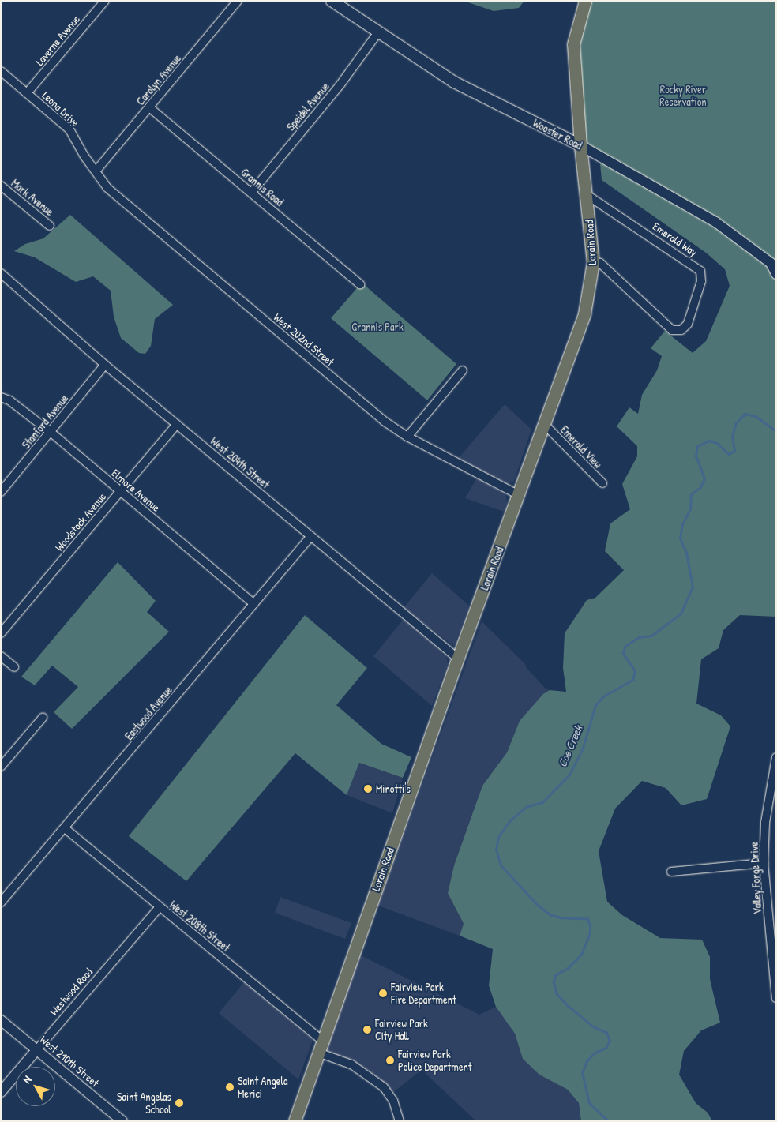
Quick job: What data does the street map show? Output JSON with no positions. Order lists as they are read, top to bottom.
{
  "streets": {
    "main road": ["Wooster Road", "Lorain Road"],
    "street": [
      "Laverne Avenue",
      "Carolyn Avenue",
      "Speidel Avenue",
      "Leona Drive",
      "Grannis Road",
      "Mark Avenue",
      "Emerald Way",
      "West 202nd Street",
      "Stanford Avenue",
      "Emerald View",
      "West 204th Street",
      "Elmore Avenue",
      "Woodstock Avenue",
      "Eastwood Avenue",
      "Valley Forge Drive",
      "West 208th Street",
      "Westwood Road",
      "West 210th Street"
    ]
  },
  "crossings": [
    ["Laverne Avenue", "Leona Drive"],
    ["Carolyn Avenue", "Leona Drive"],
    ["Carolyn Avenue", "Grannis Road"],
    ["Carolyn Avenue", "West 202nd Street"],
    ["Speidel Avenue", "Wooster Road"],
    ["Speidel Avenue", "Grannis Road"],
    ["Leona Drive", "West 202nd Street"],
    ["Wooster Road", "Lorain Road"],
    ["Emerald Way", "Lorain Road"],
    ["Lorain Road", "West 202nd Street"],
    ["Lorain Road", "Emerald View"],
    ["Lorain Road", "West 204th Street"],
    ["Lorain Road", "West 208th Street"],
    ["Stanford Avenue", "West 204th Street"],
    ["Stanford Avenue", "Elmore Avenue"],
    ["West 204th Street", "Woodstock Avenue"],
    ["West 204th Street", "Eastwood Avenue"],
    ["Elmore Avenue", "Woodstock Avenue"],
    ["Elmore Avenue", "Eastwood Avenue"],
    ["Eastwood Avenue", "West 208th Street"],
    ["West 208th Street", "Westwood Road"],
    ["Westwood Road", "West 210th Street"]
  ],
  "water": ["Coe Creek"],
  "parks": ["Rocky River Reservation", "Grannis Park"],
  "places": [
    "Minotti's",
    "Fairview Park Fire Department",
    "Fairview Park City Hall",
    "Fairview Park Police Department",
    "Saint Angela Merici",
    "Saint Angelas School"
  ],
  "north": "top left"
}
